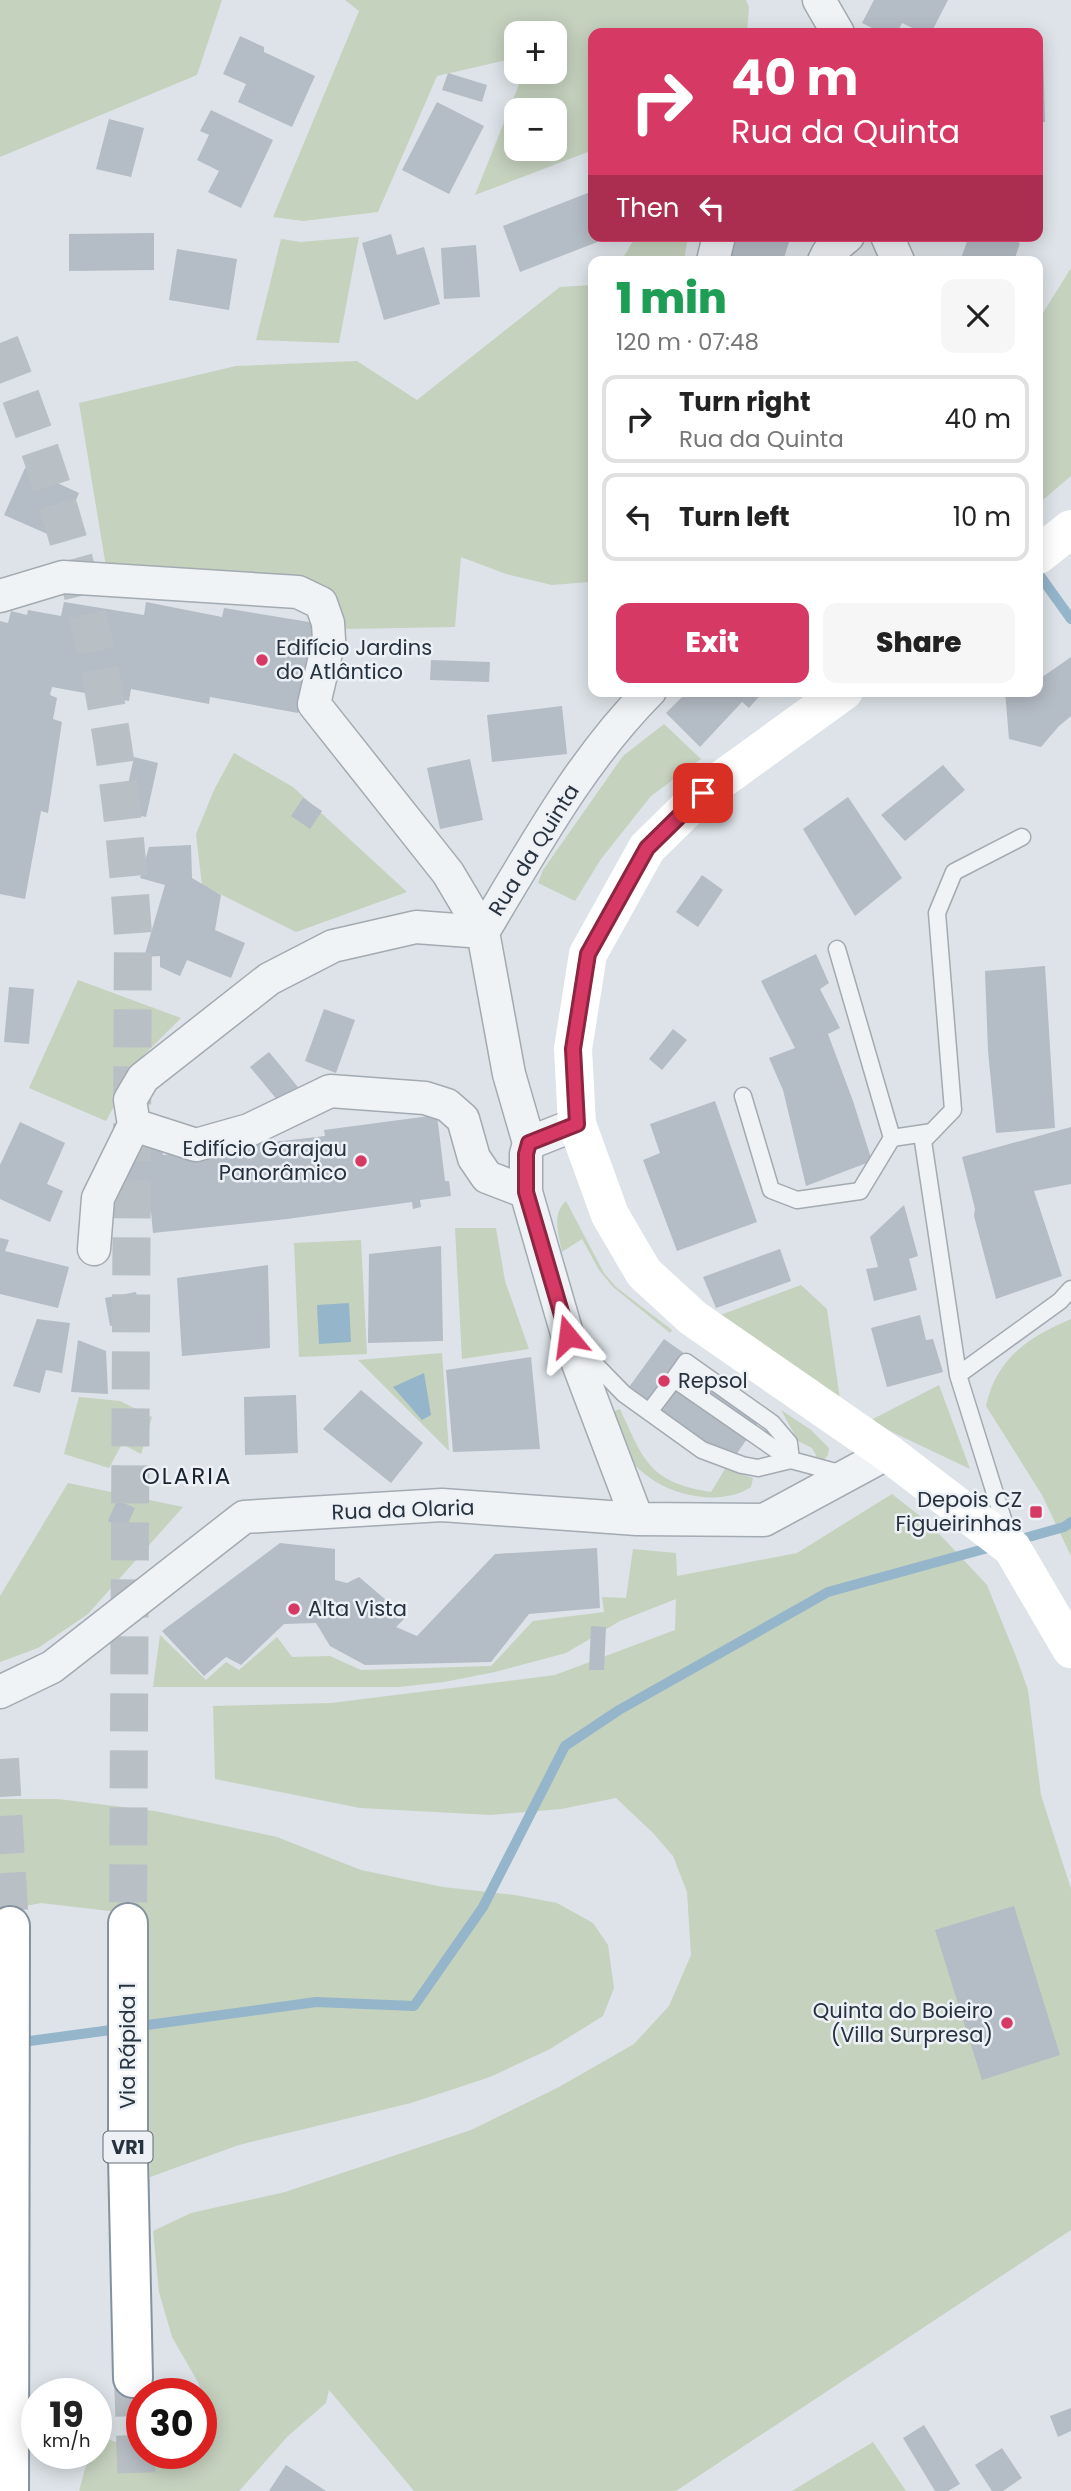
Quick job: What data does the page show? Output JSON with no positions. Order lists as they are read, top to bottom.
{
  "streets": {
    "main road": ["Via Rápida 1", "VR1"],
    "street": ["Rua da Quinta", "Rua da Olaria"]
  },
  "districts": ["OLARIA"],
  "places": {
    "other": [
      "Edifício Jardins do Atlântico",
      "Edifício Garajau Panorâmico",
      "Repsol",
      "Alta Vista",
      "Quinta do Boieiro (Villa Surpresa)"
    ],
    "transit": ["Depois CZ Figueirinhas"]
  },
  "page": {
    "map_buttons": ["+", "−"],
    "turn": ["40 m", "Rua da Quinta"],
    "then": "Then",
    "heading": ["1 min", "120 m · 07:48"],
    "list": [
      {
        "name": "Turn right",
        "note": "Rua da Quinta",
        "value": "40 m"
      },
      {
        "name": "Turn left",
        "value": "10 m"
      }
    ],
    "buttons": ["Exit", "Share"],
    "speed": "19 km/h",
    "limit": "30"
  }
}
